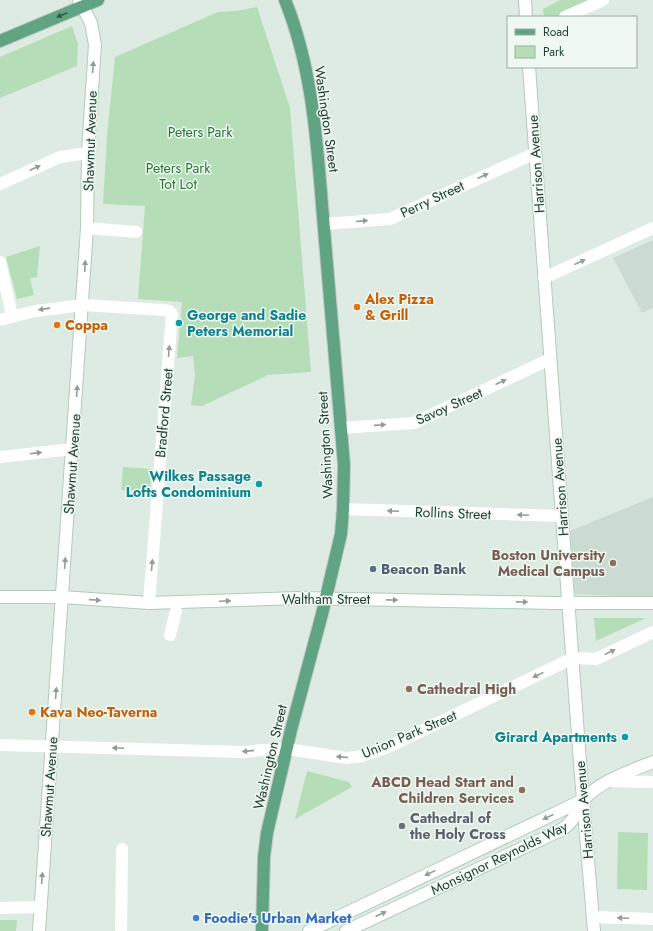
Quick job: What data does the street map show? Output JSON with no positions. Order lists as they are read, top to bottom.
{
  "streets": {
    "main road": [
      "Washington Street",
      "Shawmut Avenue",
      "Harrison Avenue",
      "Perry Street",
      "Savoy Street",
      "Bradford Street",
      "Rollins Street",
      "Waltham Street",
      "Union Park Street",
      "Monsignor Reynolds Way"
    ]
  },
  "crossings": [
    ["Washington Street", "Perry Street"],
    ["Washington Street", "Savoy Street"],
    ["Washington Street", "Rollins Street"],
    ["Washington Street", "Waltham Street"],
    ["Washington Street", "Union Park Street"],
    ["Shawmut Avenue", "Bradford Street"],
    ["Shawmut Avenue", "Waltham Street"],
    ["Shawmut Avenue", "Union Park Street"],
    ["Harrison Avenue", "Perry Street"],
    ["Harrison Avenue", "Savoy Street"],
    ["Harrison Avenue", "Rollins Street"],
    ["Harrison Avenue", "Waltham Street"],
    ["Harrison Avenue", "Union Park Street"],
    ["Harrison Avenue", "Monsignor Reynolds Way"],
    ["Bradford Street", "Waltham Street"]
  ],
  "one_way": [
    "Shawmut Avenue",
    "Perry Street",
    "Savoy Street",
    "Bradford Street",
    "Rollins Street",
    "Waltham Street"
  ],
  "parks": ["Peters Park", "Peters Park Tot Lot"],
  "places": [
    "Alex Pizza & Grill",
    "George and Sadie Peters Memorial",
    "Coppa",
    "Wilkes Passage Lofts Condominium",
    "Boston University Medical Campus",
    "Beacon Bank",
    "Cathedral High",
    "Kava Neo-Taverna",
    "Girard Apartments",
    "ABCD Head Start and Children Services",
    "Cathedral of the Holy Cross",
    "Foodie's Urban Market"
  ],
  "legend": ["Road", "Park"]
}
